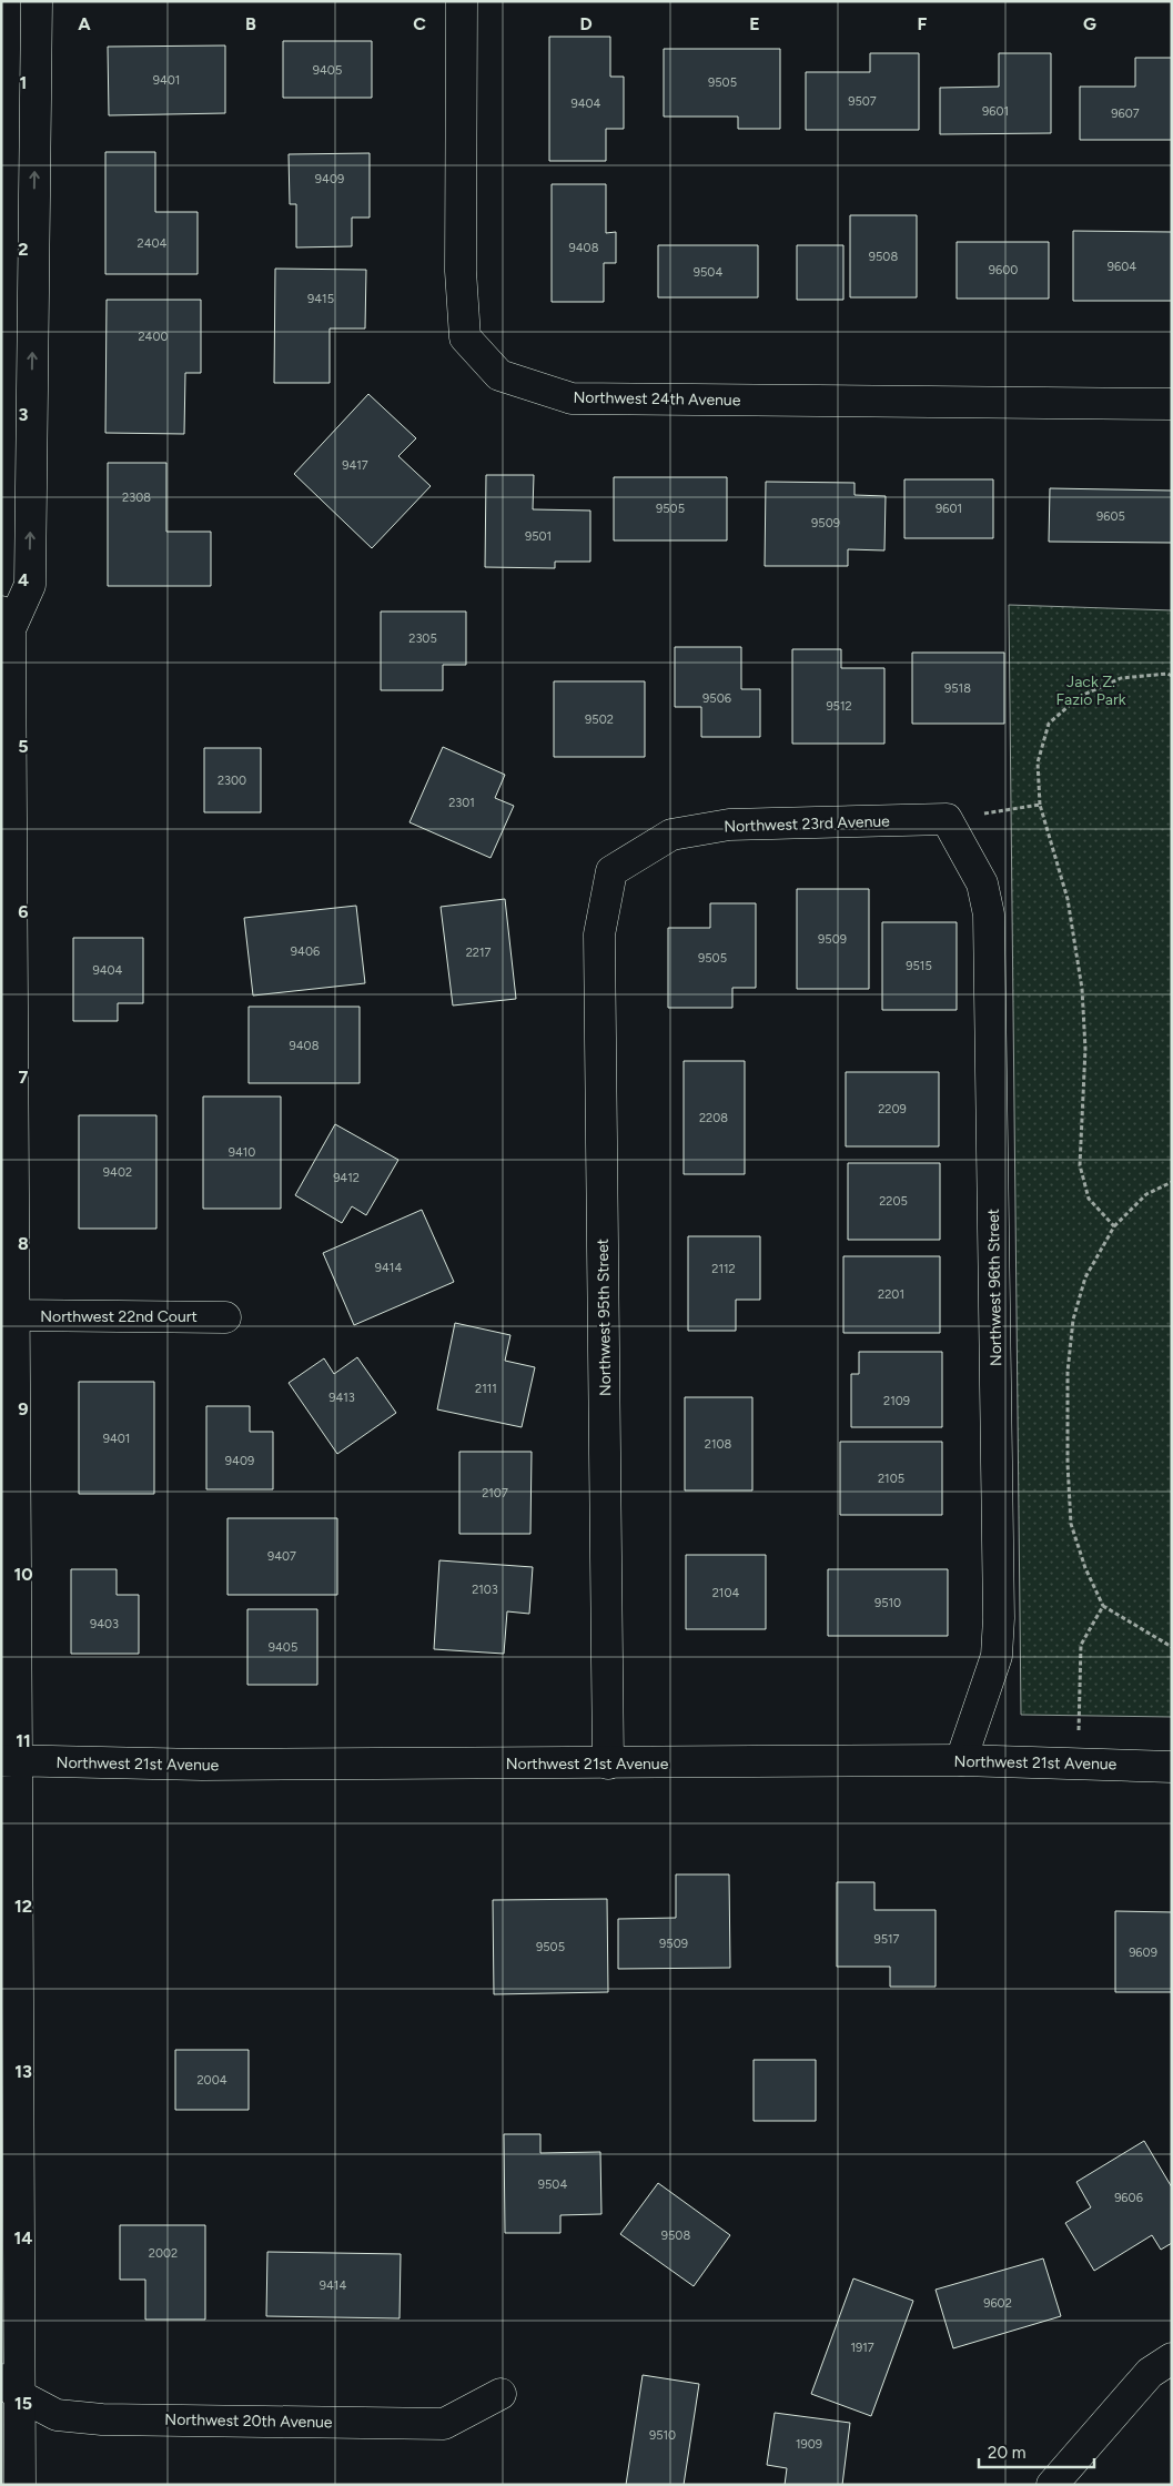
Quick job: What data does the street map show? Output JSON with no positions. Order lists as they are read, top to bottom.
{
  "streets": {
    "street": [
      "Northwest 24th Avenue",
      "Northwest 23rd Avenue",
      "Northwest 96th Street",
      "Northwest 22nd Court",
      "Northwest 95th Street",
      "Northwest 21st Avenue",
      "Northwest 20th Avenue"
    ]
  },
  "crossings": [
    ["Northwest 23rd Avenue", "Northwest 96th Street"],
    ["Northwest 23rd Avenue", "Northwest 95th Street"],
    ["Northwest 96th Street", "Northwest 21st Avenue"],
    ["Northwest 95th Street", "Northwest 21st Avenue"]
  ],
  "parks": ["Jack Z. Fazio Park"],
  "house_numbers": [
    "9405",
    "9401",
    "9505",
    "9507",
    "9404",
    "9601",
    "9607",
    "9409",
    "2404",
    "9408",
    "9508",
    "9604",
    "9600",
    "9504",
    "9415",
    "2400",
    "9417",
    "2308",
    "9505",
    "9601",
    "9605",
    "9509",
    "9501",
    "2305",
    "9518",
    "9506",
    "9512",
    "9502",
    "2300",
    "2301",
    "9509",
    "9406",
    "2217",
    "9505",
    "9515",
    "9404",
    "9408",
    "2209",
    "2208",
    "9410",
    "9402",
    "9412",
    "2205",
    "9414",
    "2112",
    "2201",
    "2111",
    "9413",
    "2109",
    "9401",
    "2108",
    "9409",
    "2105",
    "2107",
    "9407",
    "2103",
    "2104",
    "9510",
    "9403",
    "9405",
    "9517",
    "9509",
    "9505",
    "9609",
    "2004",
    "9504",
    "9606",
    "9508",
    "2002",
    "9414",
    "9602",
    "1917",
    "9510",
    "1909"
  ],
  "scale_bar": "20 m",
  "grid": {
    "columns": [
      "A",
      "B",
      "C",
      "D",
      "E",
      "F",
      "G"
    ],
    "rows": [
      "1",
      "2",
      "3",
      "4",
      "5",
      "6",
      "7",
      "8",
      "9",
      "10",
      "11",
      "12",
      "13",
      "14",
      "15"
    ]
  }
}
